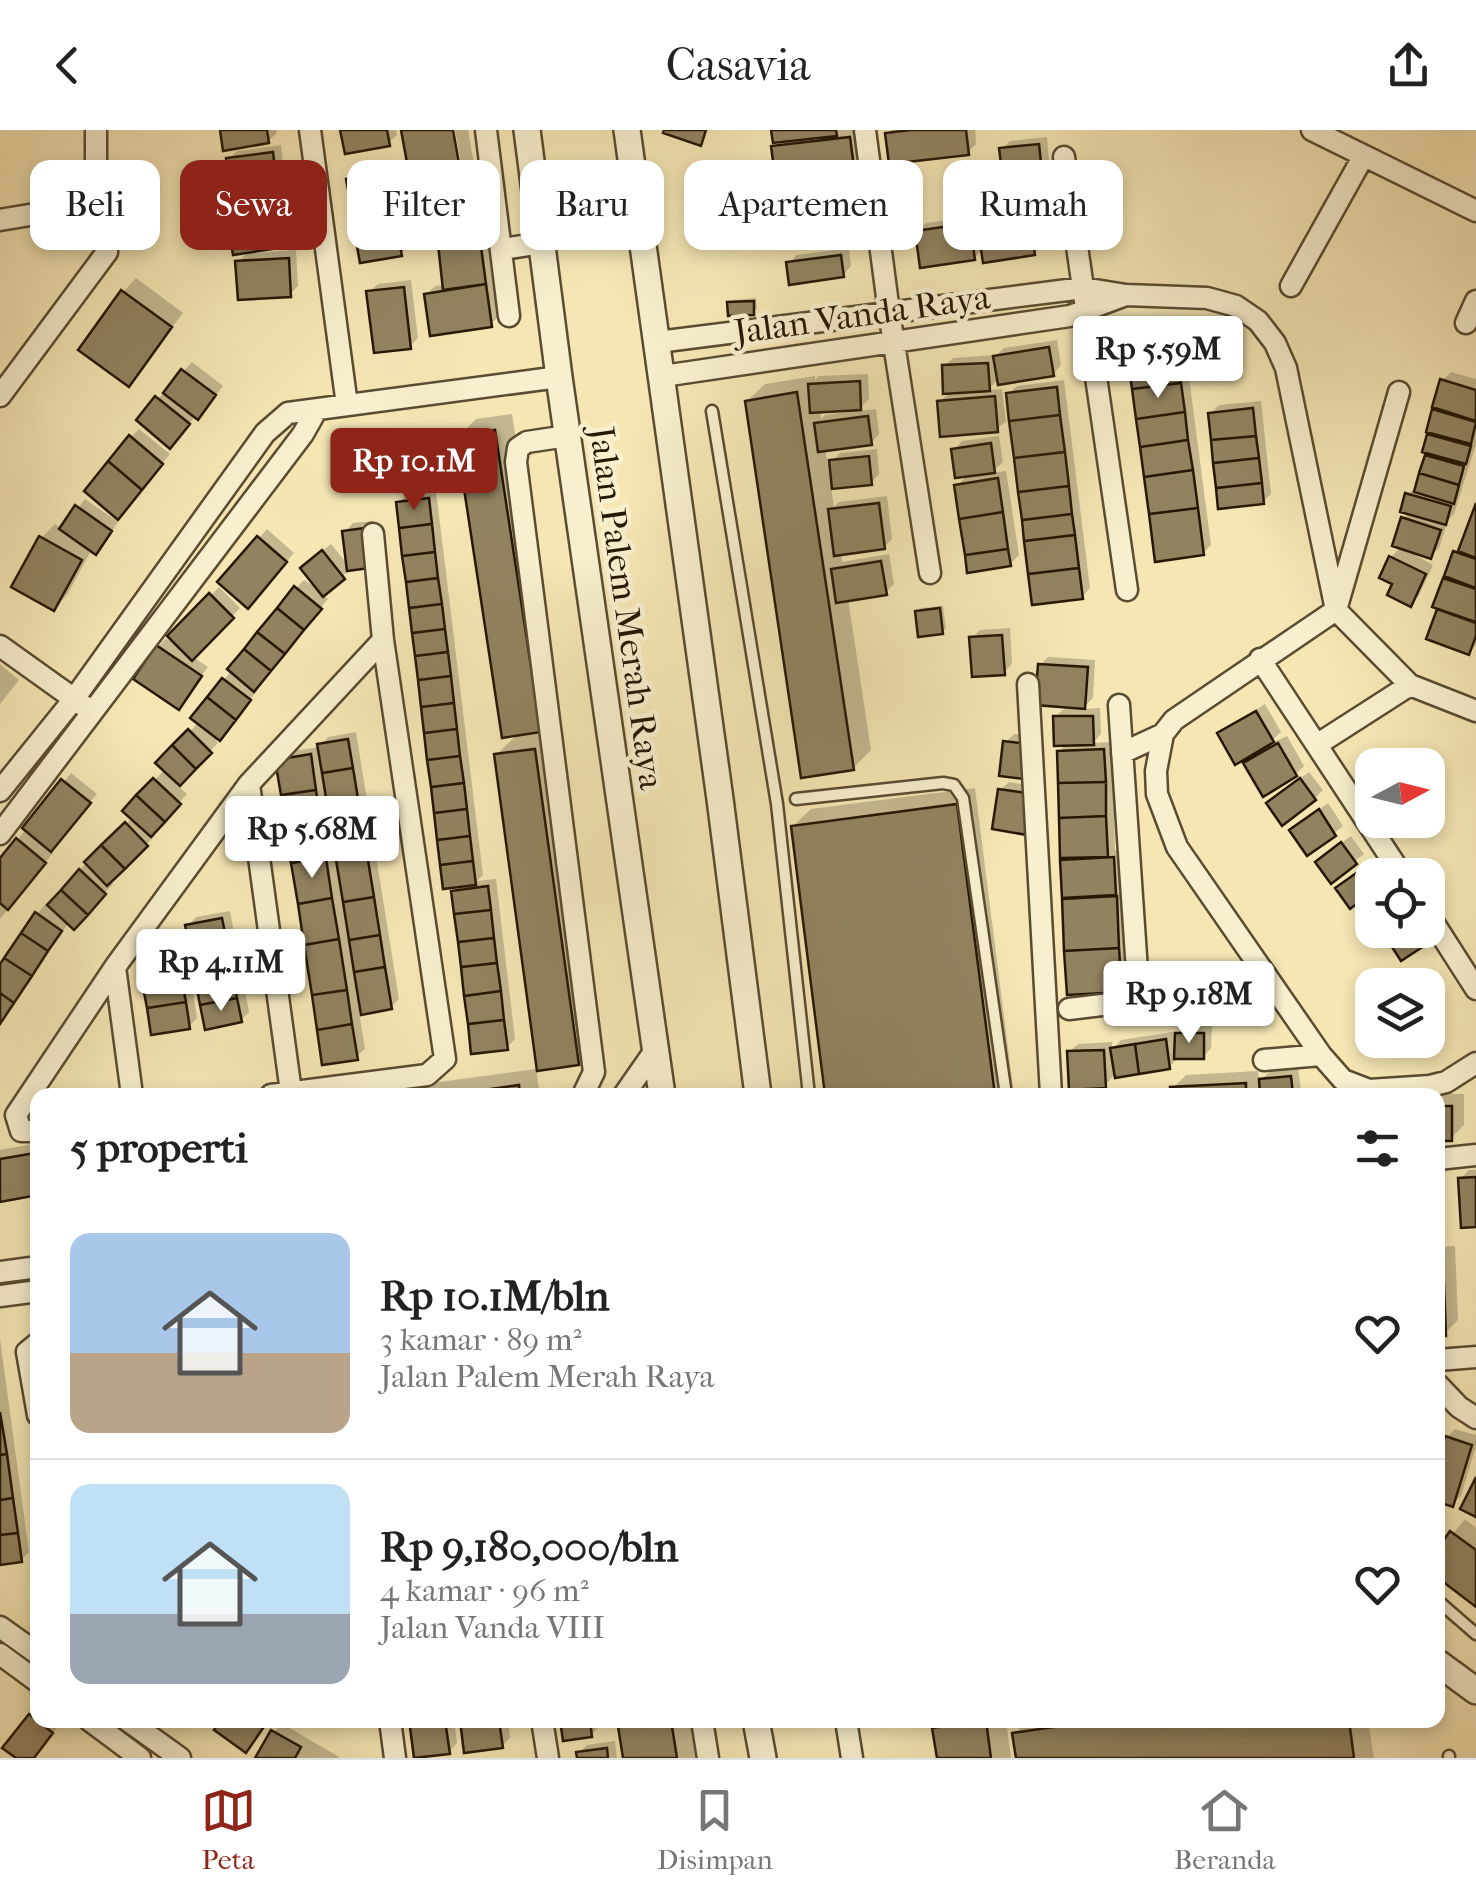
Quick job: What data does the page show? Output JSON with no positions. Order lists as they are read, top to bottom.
{
  "streets": {
    "street": ["Jalan Vanda Raya", "Jalan Palem Merah Raya"]
  },
  "crossings": [
    ["Jalan Vanda Raya", "Jalan Palem Merah Raya"]
  ],
  "north": "right",
  "page": {
    "header": "Casavia",
    "chip": [
      "Beli",
      "Sewa",
      "Filter",
      "Baru",
      "Apartemen",
      "Rumah"
    ],
    "price": [
      "Rp 5.59M",
      "Rp 10.1M",
      "Rp 5.68M",
      "Rp 4.11M",
      "Rp 9.18M"
    ],
    "heading": "5 properti",
    "list": [
      {
        "name": "Rp 10.1M/bln",
        "note": "3 kamar · 89 m² · Jalan Palem Merah Raya"
      },
      {
        "name": "Rp 9,180,000/bln",
        "note": "4 kamar · 96 m² · Jalan Vanda VIII"
      }
    ],
    "tabs": ["Peta", "Disimpan", "Beranda"]
  }
}
